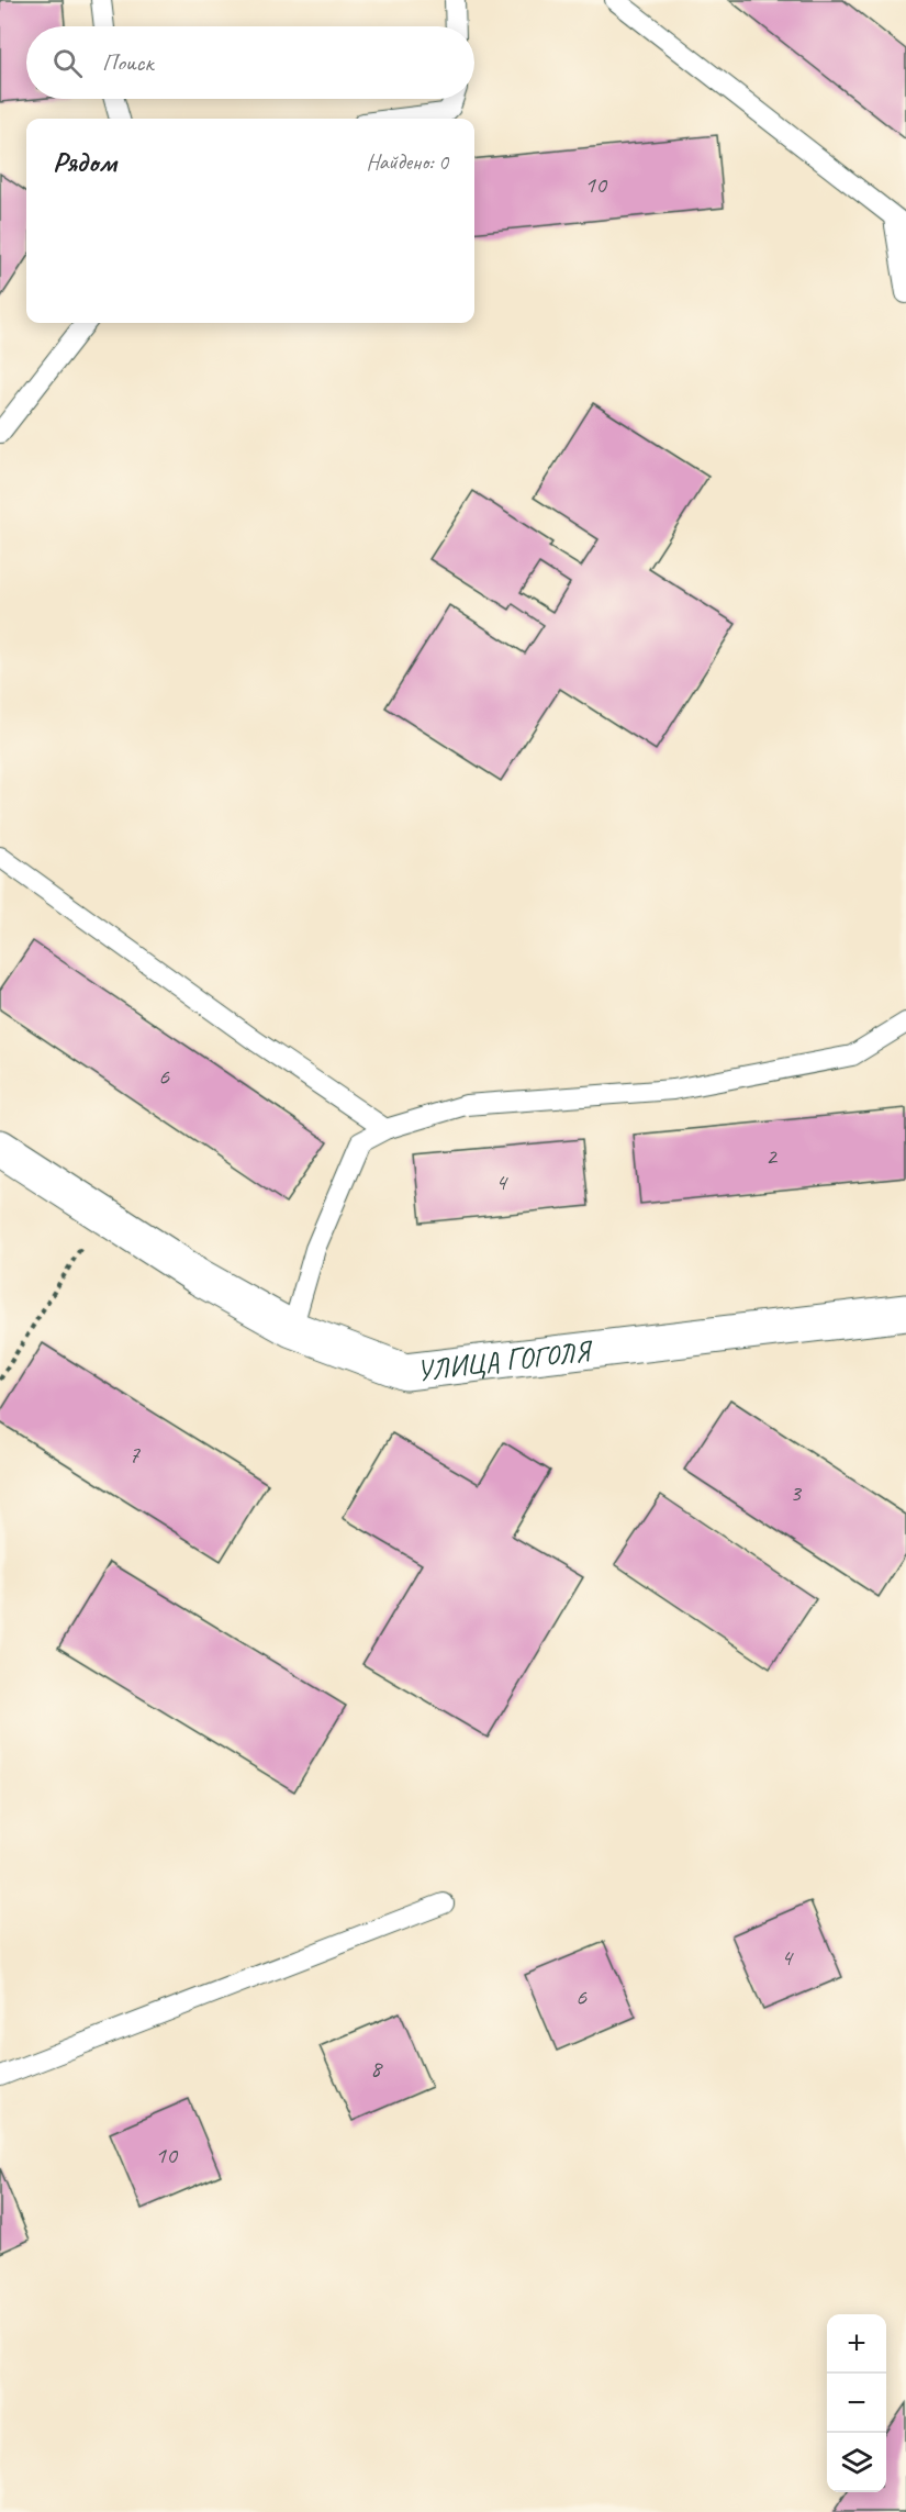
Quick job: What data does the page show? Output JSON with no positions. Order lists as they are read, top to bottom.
{
  "streets": {
    "street": ["УЛИЦА ГОГОЛЯ"]
  },
  "house_numbers": [
    "10",
    "6",
    "2",
    "4",
    "7",
    "3",
    "4",
    "6",
    "8",
    "10"
  ],
  "page": {
    "search": "Поиск",
    "heading": ["Рядом", "Найдено: 0"],
    "map_buttons": ["+", "−"]
  }
}
